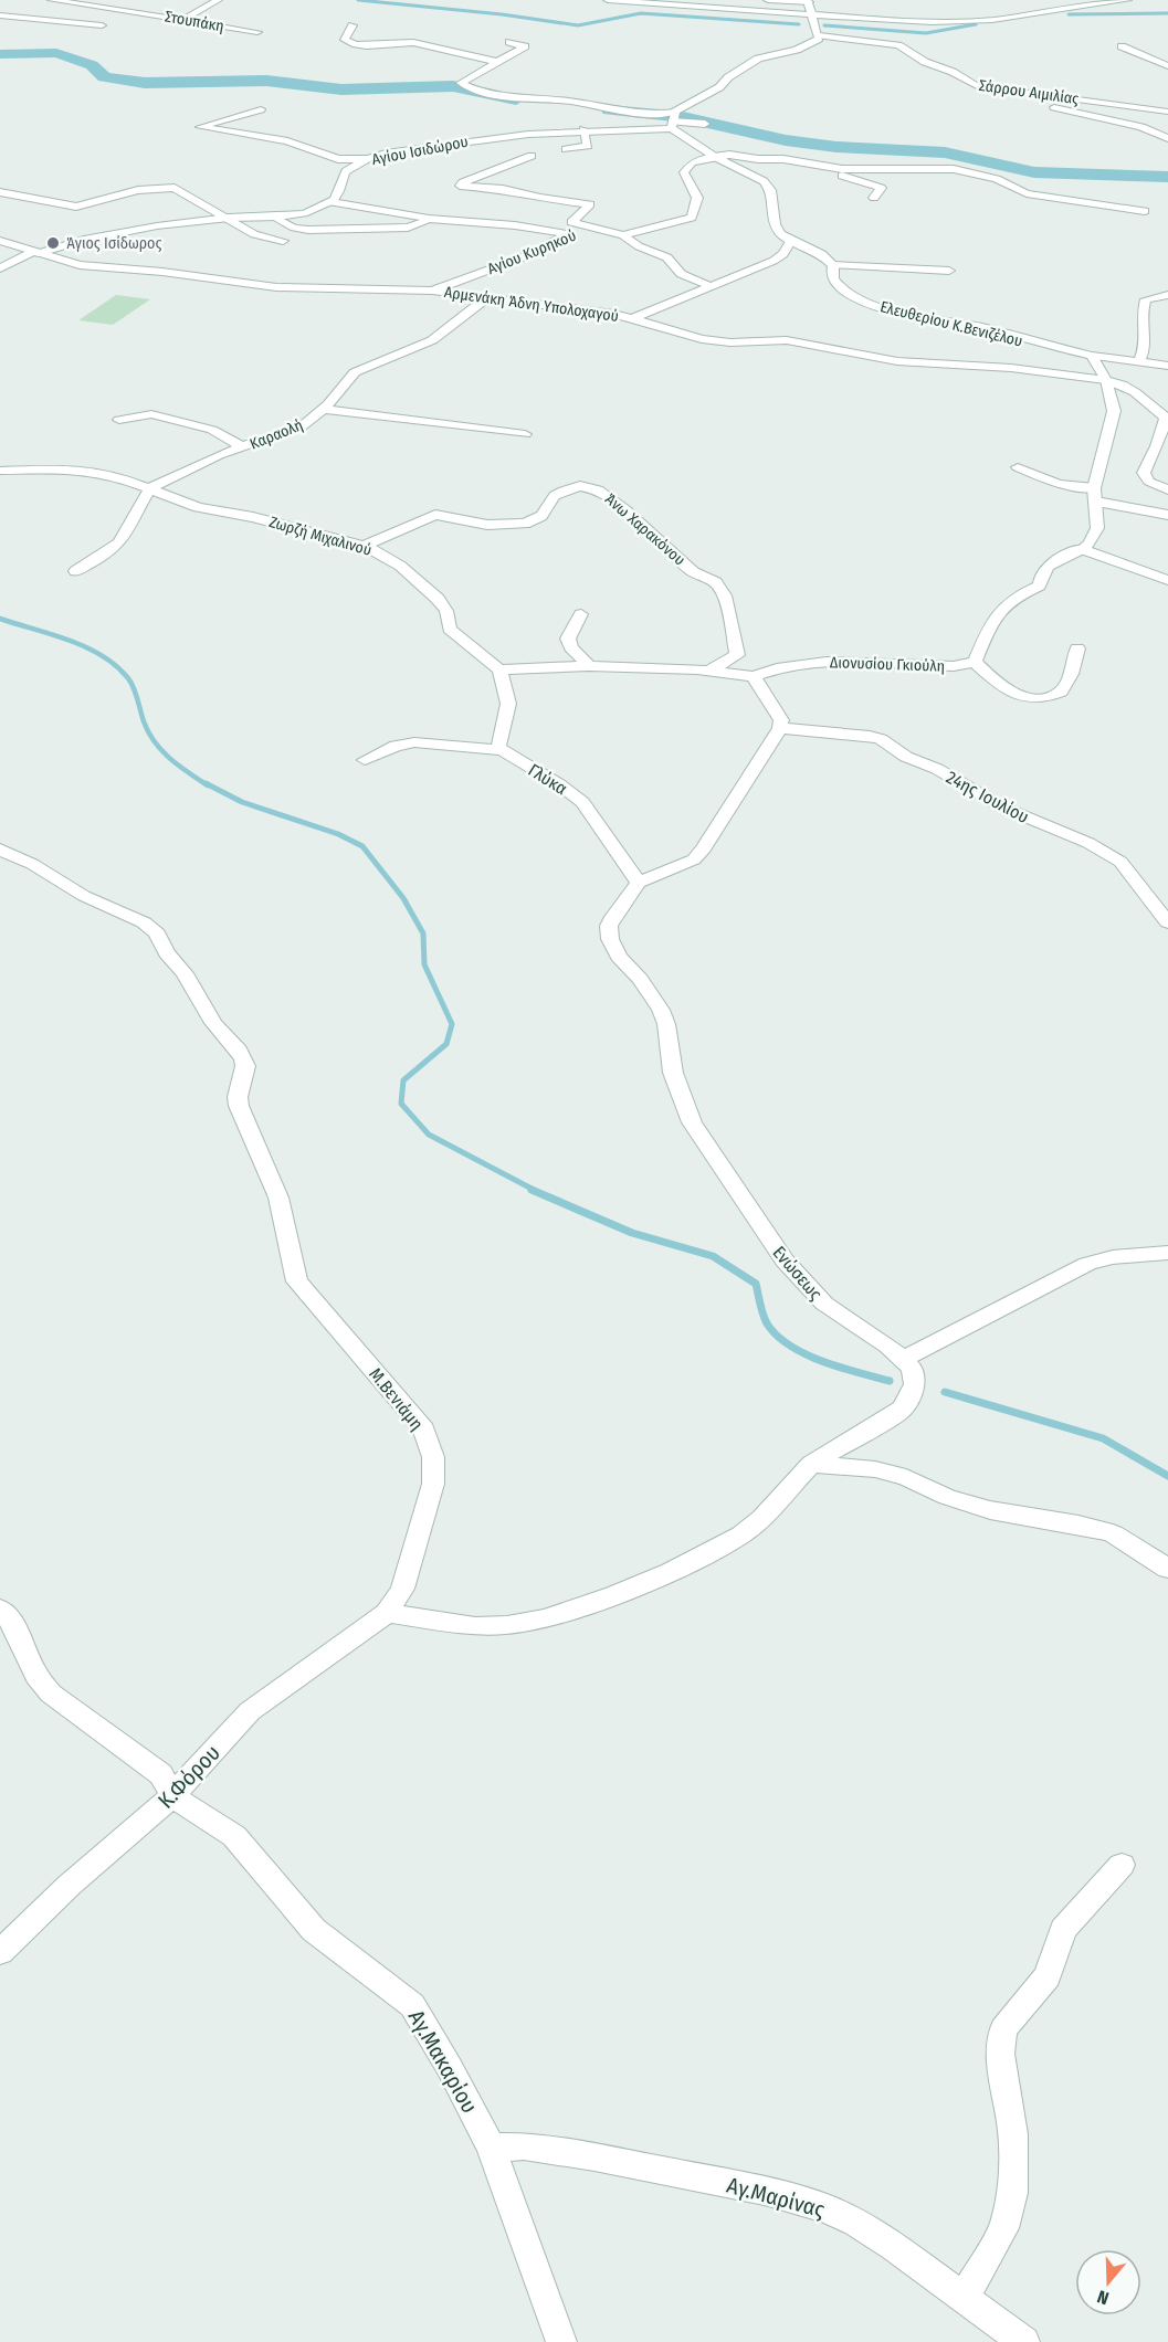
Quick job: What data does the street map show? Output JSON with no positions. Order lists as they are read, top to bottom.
{
  "streets": {
    "street": [
      "Στουπάκη",
      "Σάρρου Αιμιλίας",
      "Αγίου Ισιδώρου",
      "Αγίου Κυρηκού",
      "Αρμενάκη Άδνη Υπολοχαγού",
      "Ελευθερίου Κ.Βενιζέλου",
      "Καραολή",
      "Άνω Χαρακόνου",
      "Ζωρζή Μιχαλινού",
      "Διονυσίου Γκιούλη",
      "Γλύκα",
      "24ης Ιουλίου",
      "Ενώσεως",
      "Μ.Βενιάμη",
      "Κ.Φόρου",
      "Αγ.Μακαρίου",
      "Αγ.Μαρίνας"
    ]
  },
  "crossings": [
    ["Αγίου Κυρηκού", "Αρμενάκη Άδνη Υπολοχαγού"],
    ["Αρμενάκη Άδνη Υπολοχαγού", "Καραολή"],
    ["Καραολή", "Ζωρζή Μιχαλινού"],
    ["Άνω Χαρακόνου", "Ζωρζή Μιχαλινού"],
    ["Γλύκα", "Ενώσεως"],
    ["Μ.Βενιάμη", "Κ.Φόρου"],
    ["Κ.Φόρου", "Αγ.Μακαρίου"],
    ["Αγ.Μακαρίου", "Αγ.Μαρίνας"]
  ],
  "places": ["Άγιος Ισίδωρος"],
  "north": "bottom"
}
